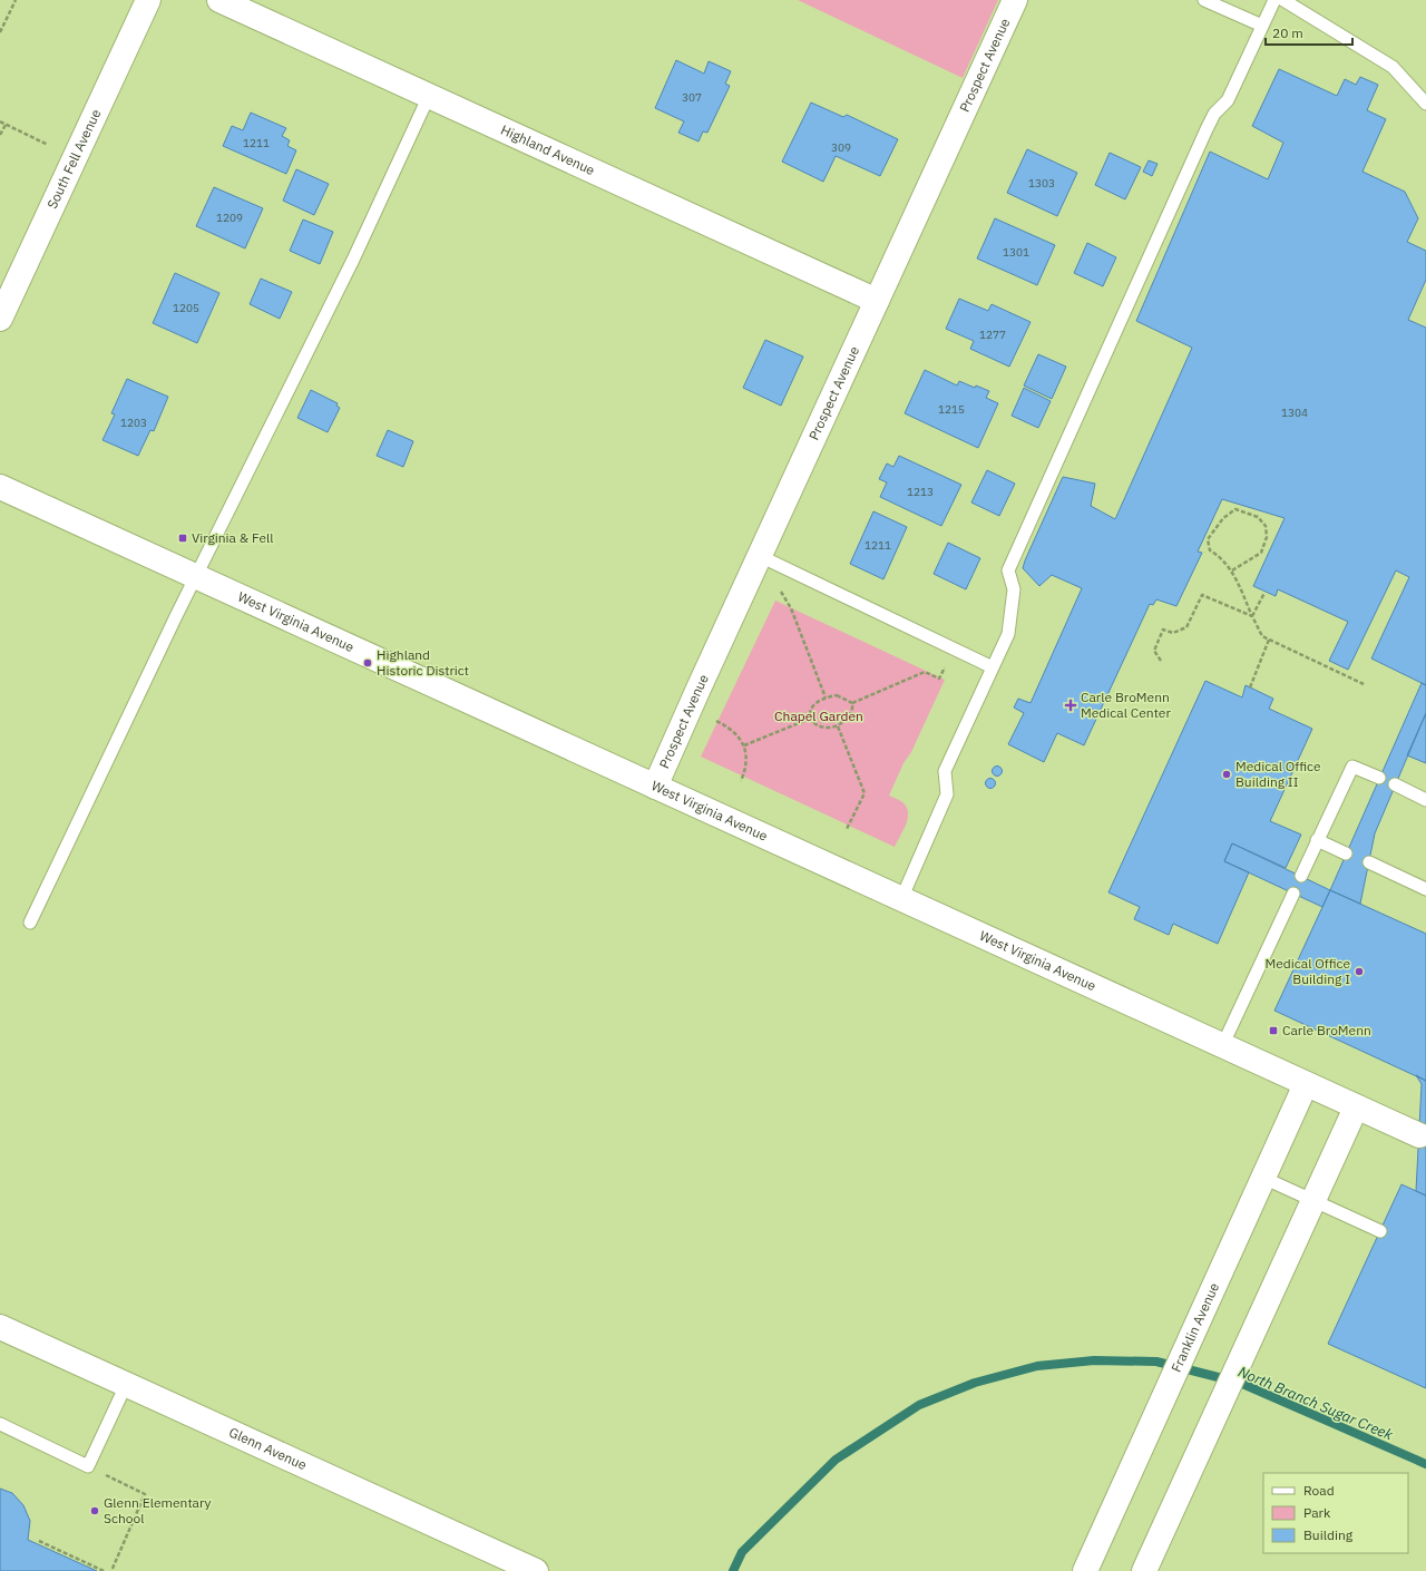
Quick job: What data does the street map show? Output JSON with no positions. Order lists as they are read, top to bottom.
{
  "streets": {
    "street": [
      "Prospect Avenue",
      "Highland Avenue",
      "South Fell Avenue",
      "West Virginia Avenue",
      "Franklin Avenue",
      "Glenn Avenue"
    ]
  },
  "crossings": [
    ["Prospect Avenue", "Highland Avenue"],
    ["Prospect Avenue", "West Virginia Avenue"],
    ["West Virginia Avenue", "Franklin Avenue"]
  ],
  "water": ["North Branch Sugar Creek"],
  "parks": ["Chapel Garden"],
  "places": {
    "transit": ["Virginia & Fell", "Carle BroMenn"],
    "other": [
      "Highland Historic District",
      "Medical Office Building II",
      "Medical Office Building I",
      "Glenn Elementary School"
    ],
    "health": ["Carle BroMenn Medical Center"]
  },
  "house_numbers": [
    "307",
    "1211",
    "309",
    "1303",
    "1209",
    "1301",
    "1205",
    "1277",
    "1215",
    "1304",
    "1203",
    "1213",
    "1211"
  ],
  "legend": ["Road", "Park", "Building"],
  "scale_bar": "20 m"
}
